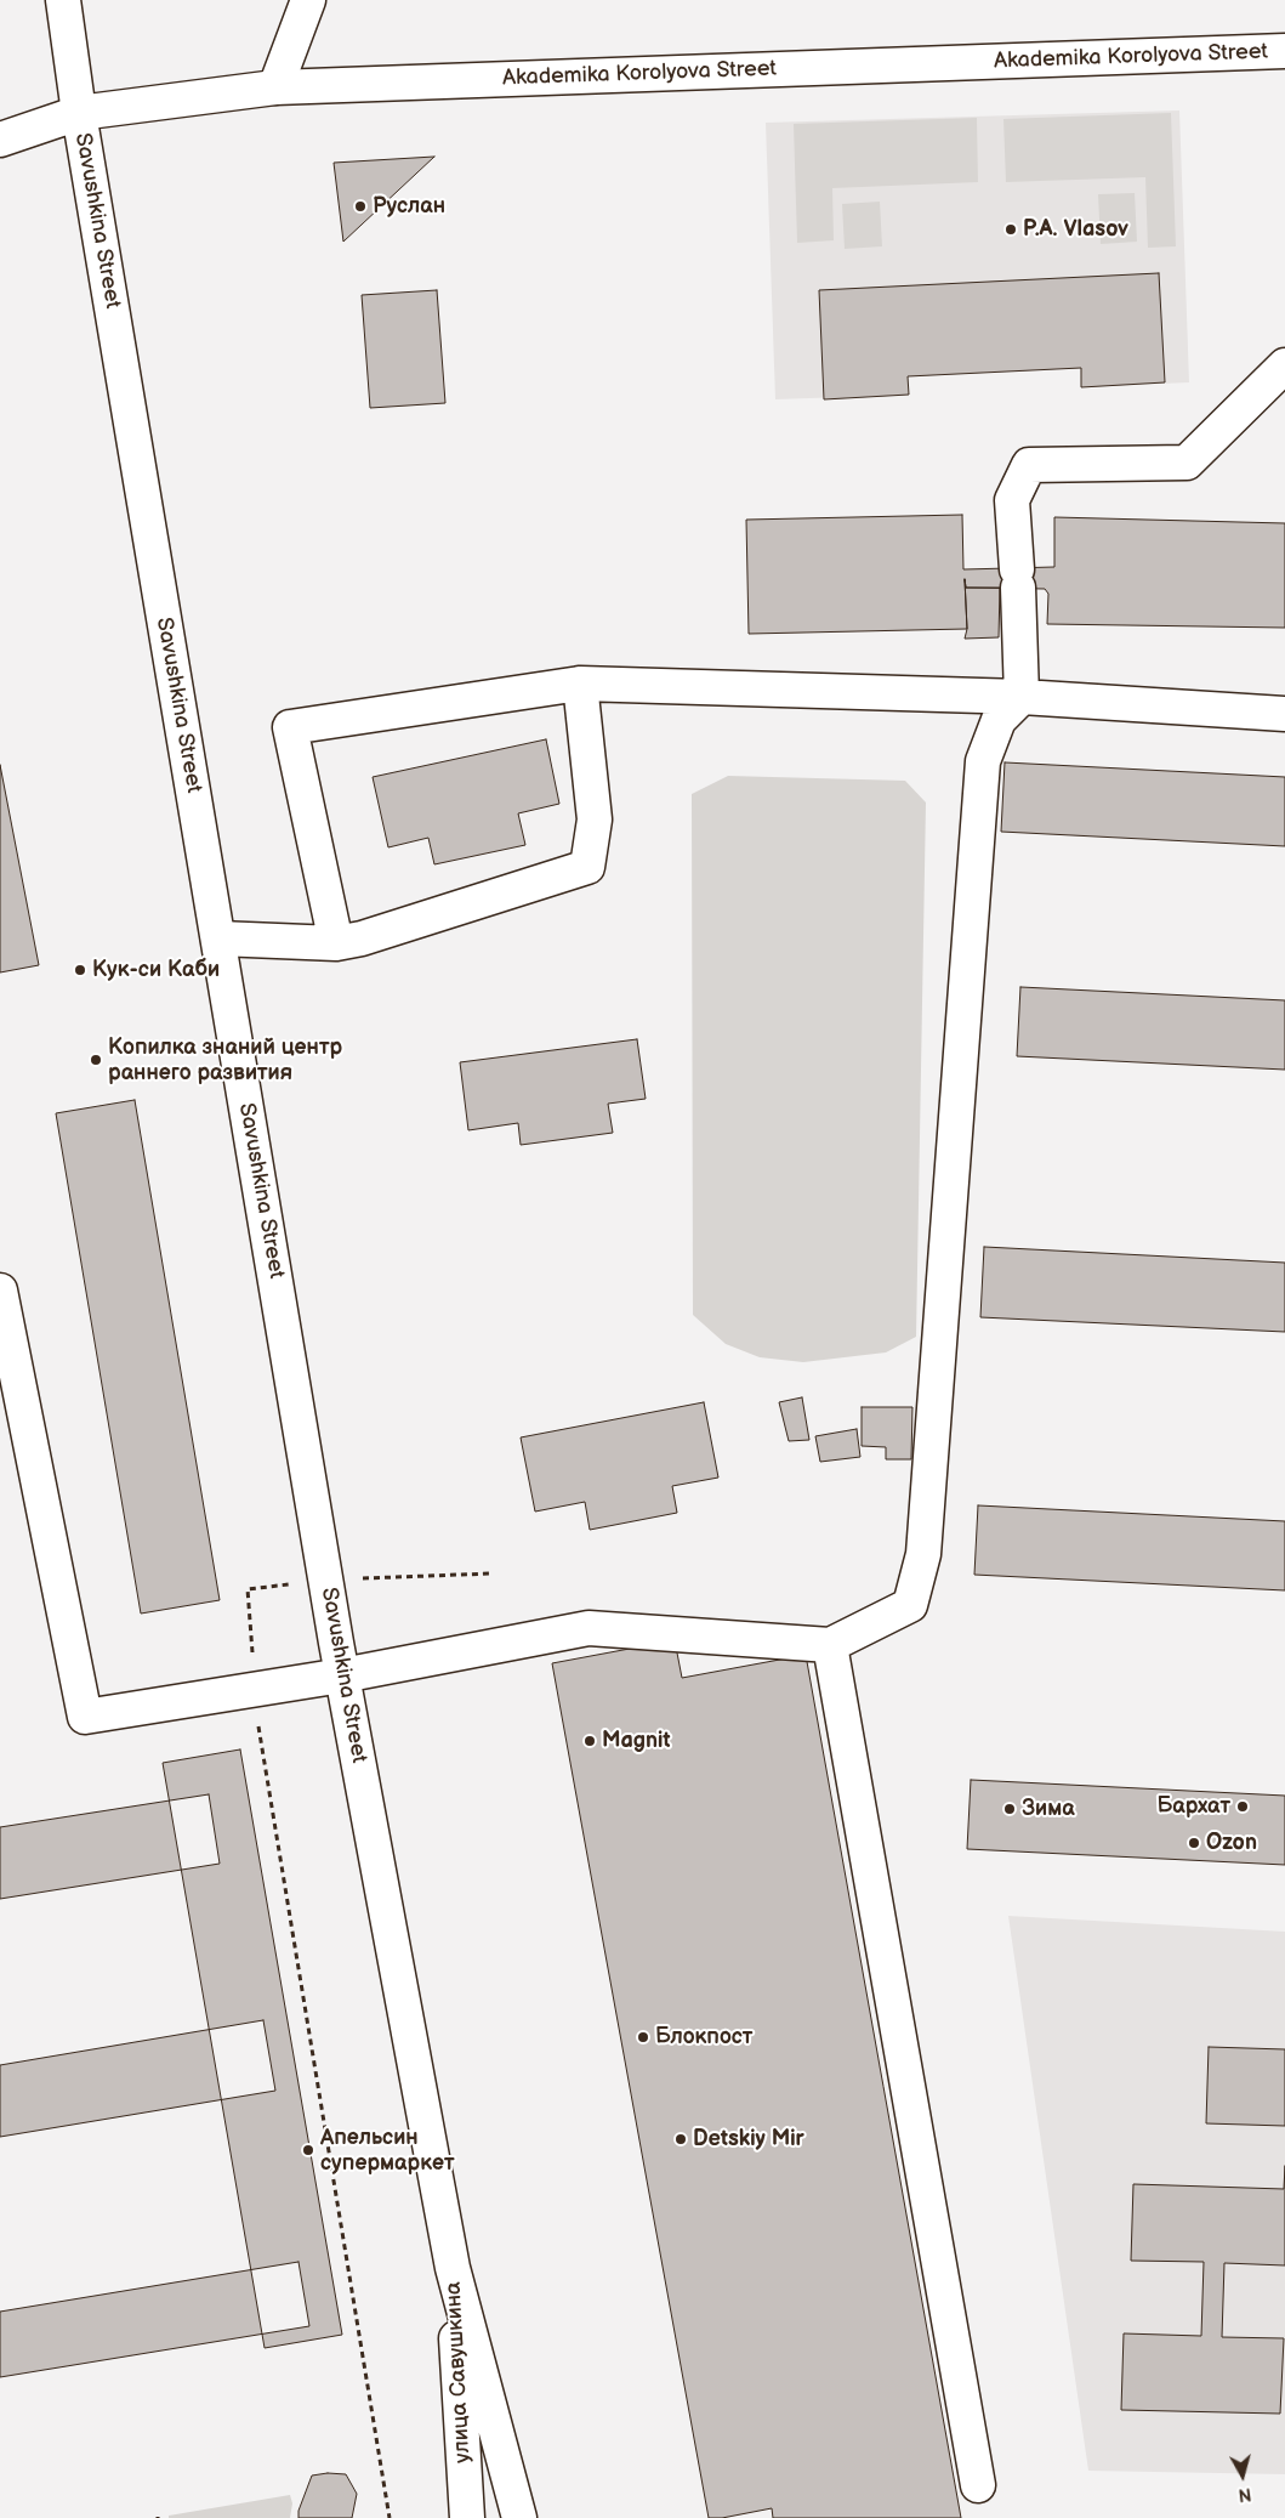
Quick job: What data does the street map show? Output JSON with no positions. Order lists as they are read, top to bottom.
{
  "streets": {
    "main road": ["Akademika Korolyova Street", "Savushkina Street", "улица Савушкина"]
  },
  "crossings": [
    ["Akademika Korolyova Street", "Savushkina Street"],
    ["Savushkina Street", "улица Савушкина"]
  ],
  "places": [
    "Руслан",
    "P.A. Vlasov",
    "Кук-си Каби",
    "Копилка знаний центр раннего развития",
    "Magnit",
    "Бархат",
    "Зима",
    "Ozon",
    "Блокпост",
    "Detskiy Mir",
    "Апельсин супермаркет"
  ],
  "north": "bottom"
}
